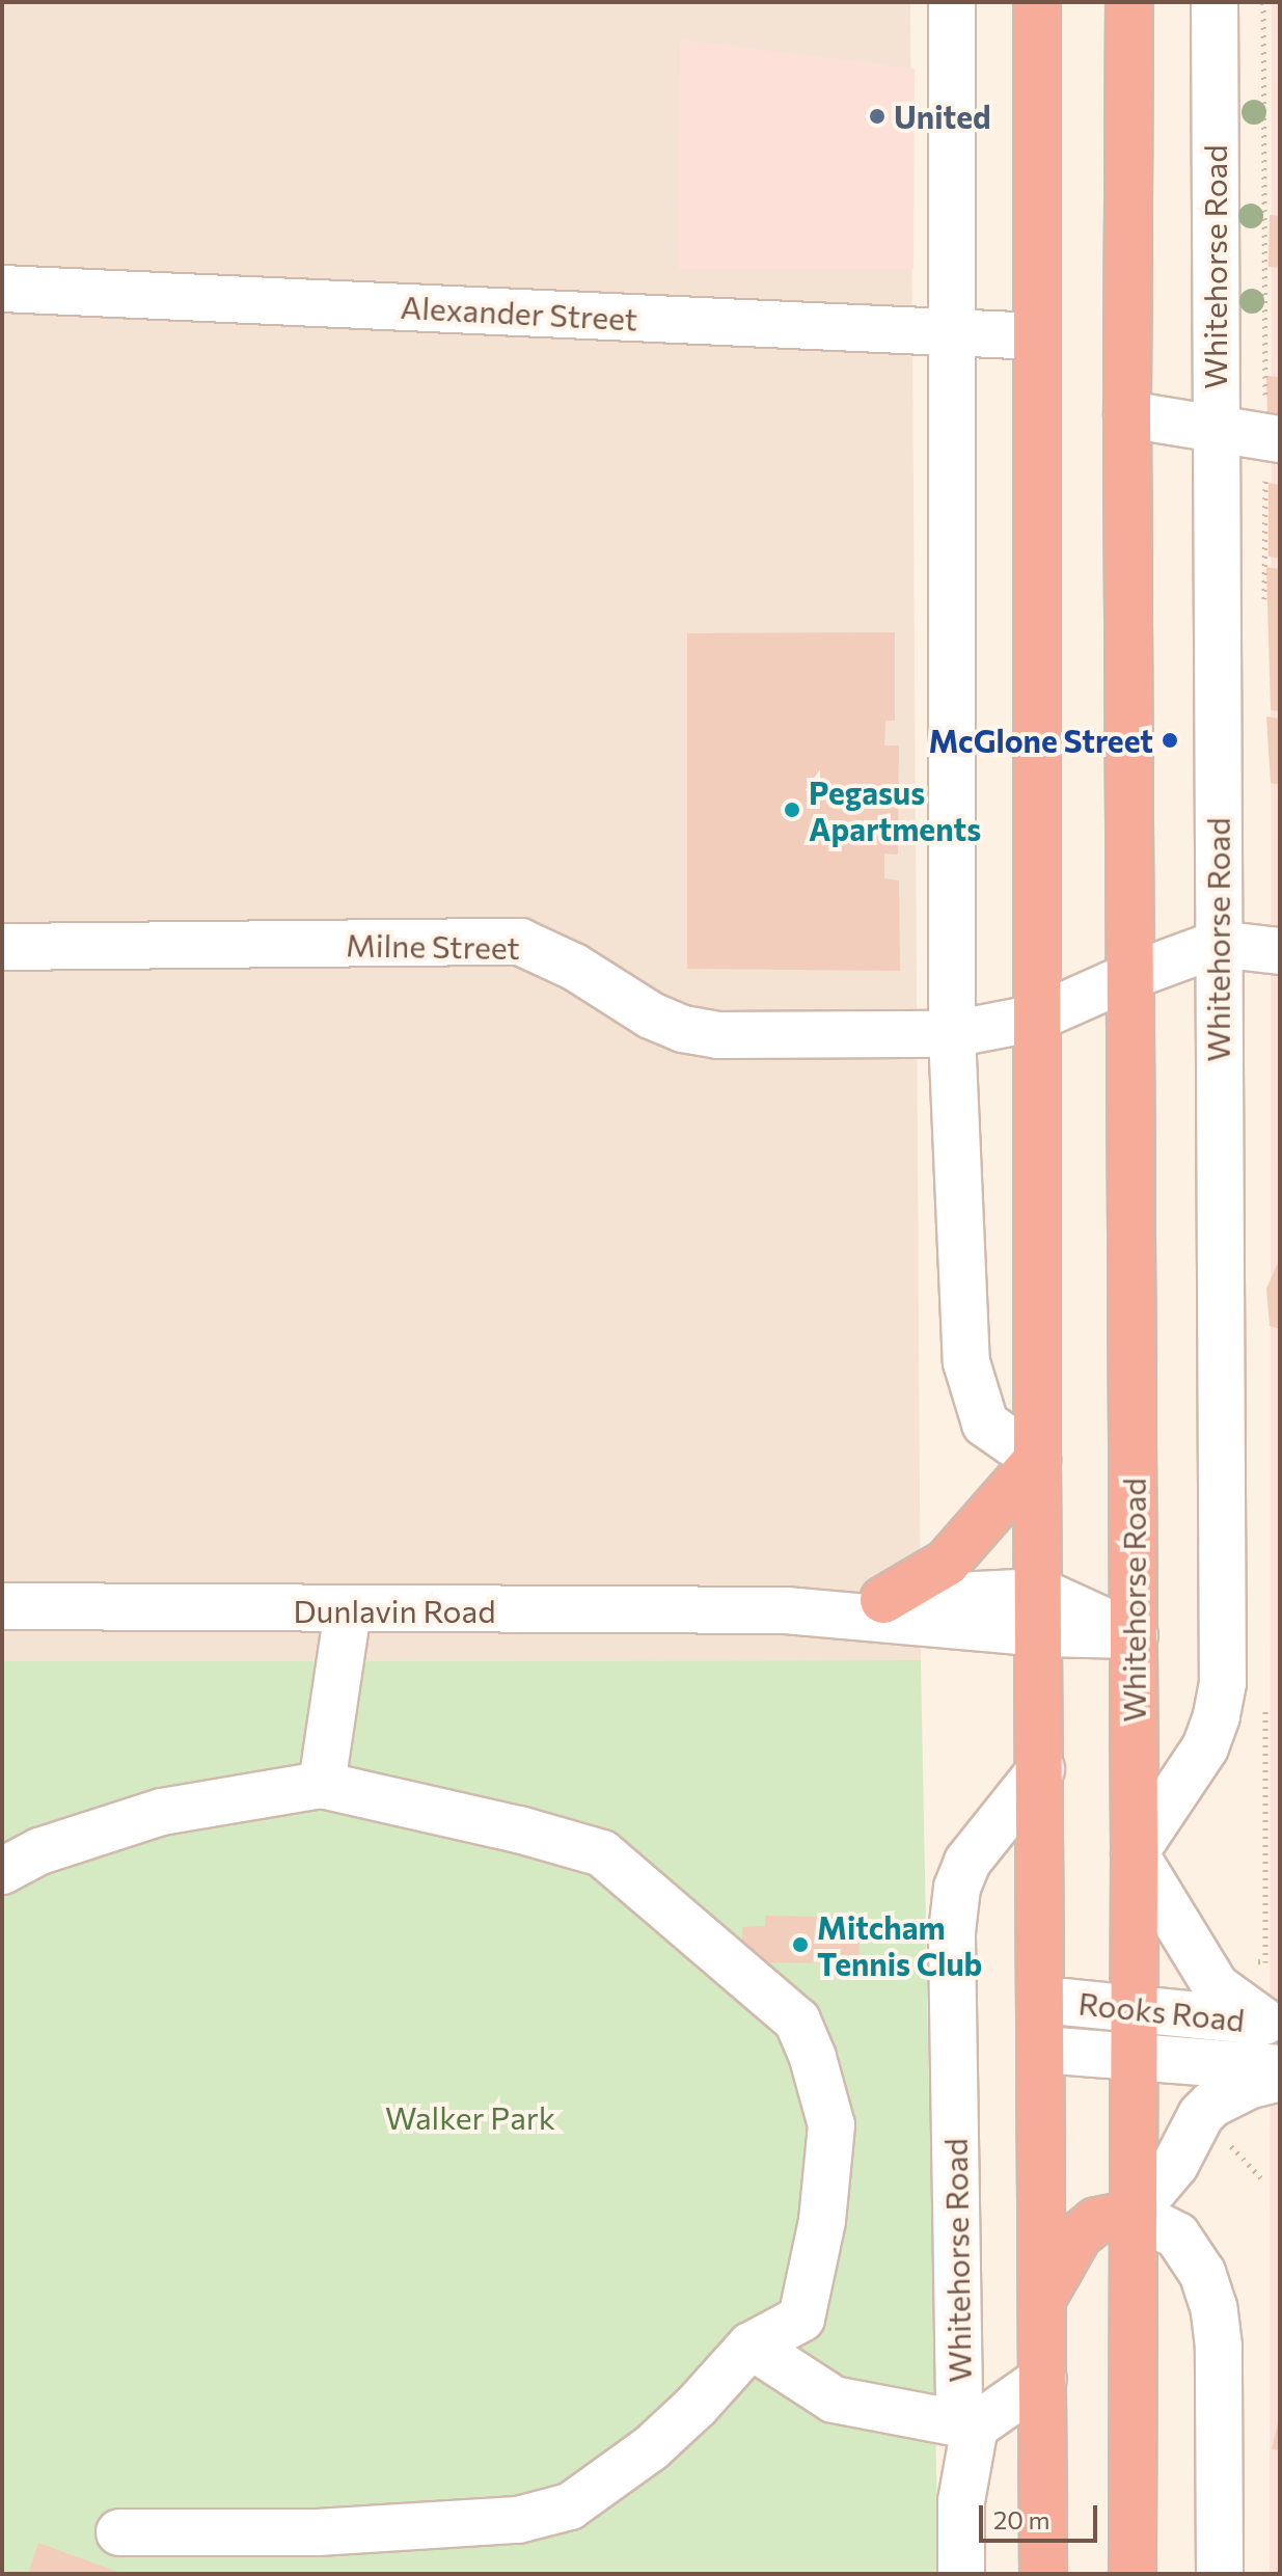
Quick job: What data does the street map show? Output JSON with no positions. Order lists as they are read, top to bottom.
{
  "streets": {
    "highway": ["Whitehorse Road"],
    "street": [
      "Alexander Street",
      "Milne Street",
      "Dunlavin Road",
      "Rooks Road"
    ]
  },
  "crossings": [
    ["Whitehorse Road", "Milne Street"],
    ["Whitehorse Road", "Dunlavin Road"],
    ["Whitehorse Road", "Rooks Road"]
  ],
  "parks": ["Walker Park"],
  "places": [
    "United",
    "McGlone Street",
    "Pegasus Apartments",
    "Mitcham Tennis Club"
  ],
  "scale_bar": "20 m"
}
